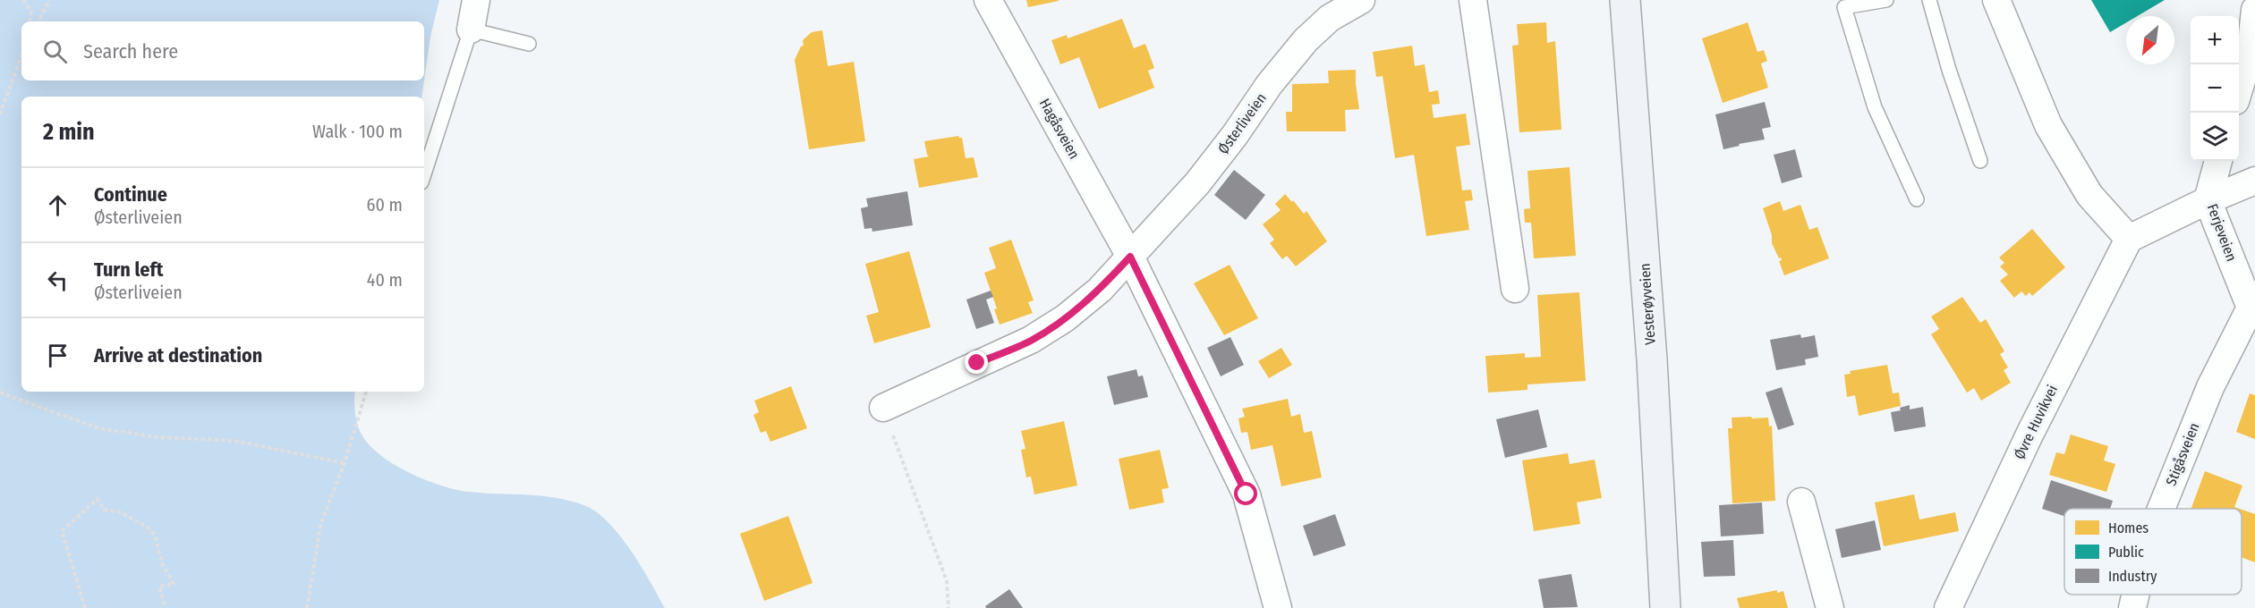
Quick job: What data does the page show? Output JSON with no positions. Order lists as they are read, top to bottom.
{
  "streets": {
    "main road": ["Vesterøyveien"],
    "street": [
      "Østerliveien",
      "Hagåsveien",
      "Ferjeveien",
      "Øvre Huvikvei",
      "Stigåsveien"
    ]
  },
  "crossings": [
    ["Østerliveien", "Hagåsveien"],
    ["Ferjeveien", "Stigåsveien"]
  ],
  "legend": ["Homes", "Public", "Industry"],
  "north": "bottom left",
  "page": {
    "map_buttons": ["+", "−"],
    "search": "Search here",
    "heading": ["2 min", "Walk · 100 m"],
    "list": [
      ["Continue", "Østerliveien", "60 m"],
      ["Turn left", "Østerliveien", "40 m"],
      "Arrive at destination"
    ]
  }
}
